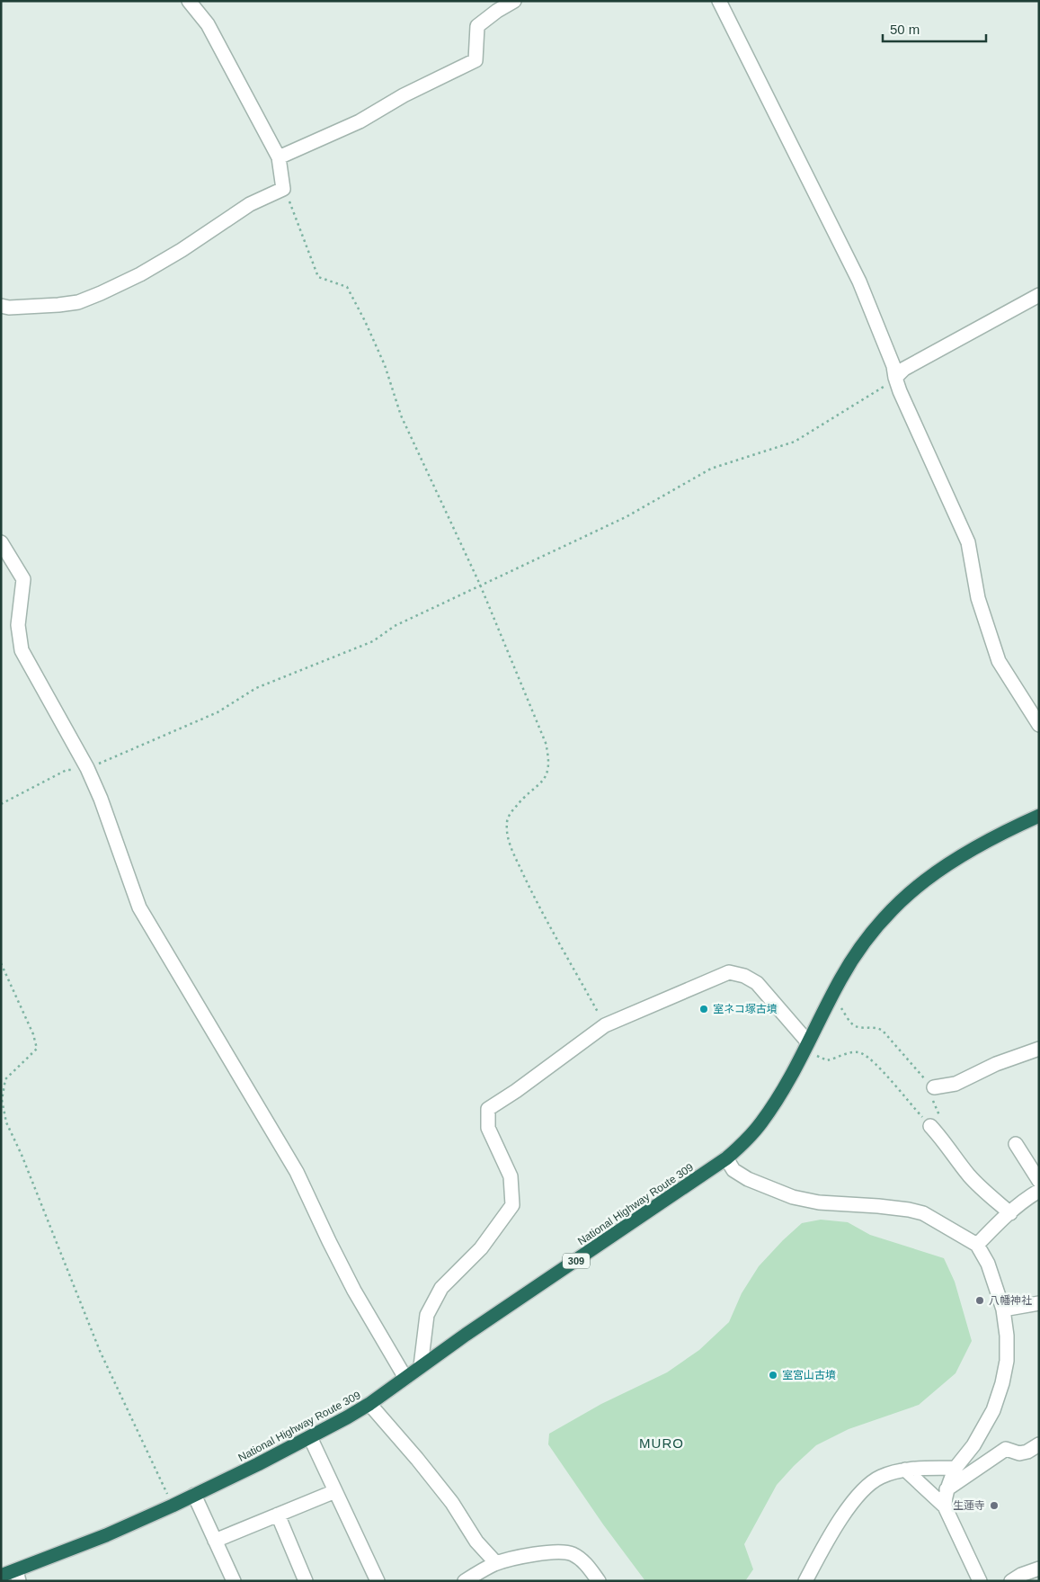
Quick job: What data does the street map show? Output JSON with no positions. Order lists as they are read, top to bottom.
{
  "streets": {
    "highway": ["National Highway Route 309", "309"]
  },
  "districts": ["MURO"],
  "places": [
    "室ネコ塚古墳",
    "八幡神社",
    "室宮山古墳",
    "生蓮寺"
  ],
  "scale_bar": "50 m"
}
